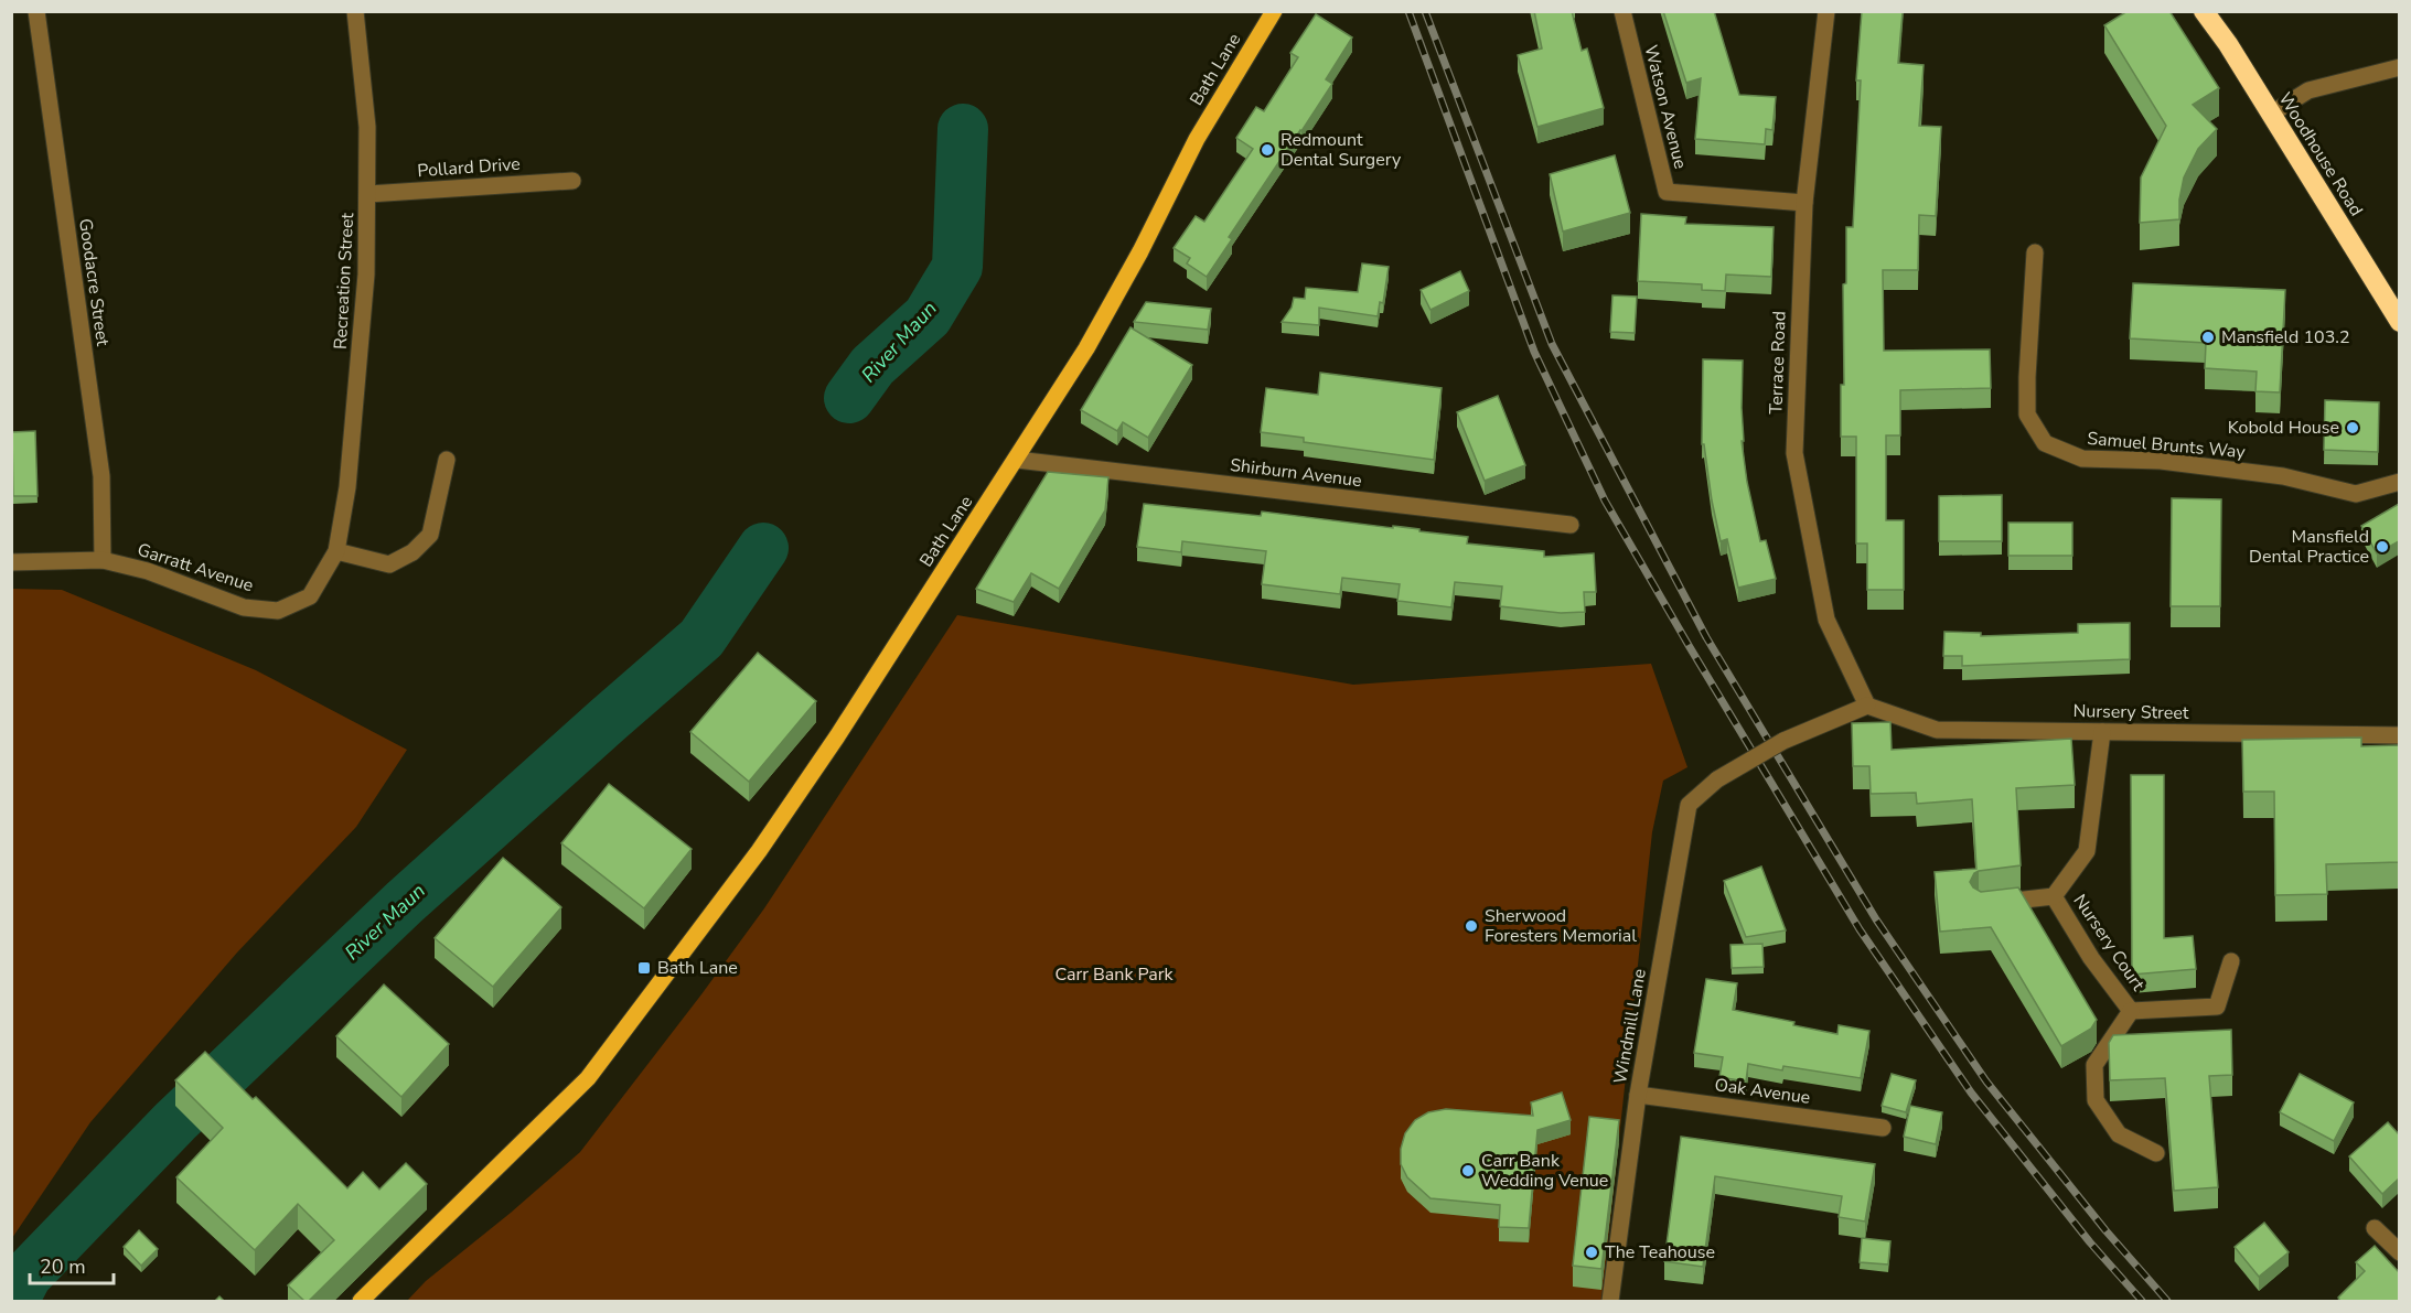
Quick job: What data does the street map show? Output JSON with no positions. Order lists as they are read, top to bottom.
{
  "streets": {
    "highway": ["Woodhouse Road"],
    "main road": ["Bath Lane"],
    "street": [
      "Watson Avenue",
      "Pollard Drive",
      "Recreation Street",
      "Goodacre Street",
      "Terrace Road",
      "Samuel Brunts Way",
      "Shirburn Avenue",
      "Garratt Avenue",
      "Nursery Street",
      "Nursery Court",
      "Windmill Lane",
      "Oak Avenue"
    ]
  },
  "crossings": [
    ["Bath Lane", "Shirburn Avenue"],
    ["Watson Avenue", "Terrace Road"],
    ["Pollard Drive", "Recreation Street"],
    ["Recreation Street", "Garratt Avenue"],
    ["Goodacre Street", "Garratt Avenue"],
    ["Terrace Road", "Nursery Street"],
    ["Terrace Road", "Windmill Lane"],
    ["Nursery Street", "Nursery Court"],
    ["Nursery Street", "Windmill Lane"],
    ["Windmill Lane", "Oak Avenue"]
  ],
  "water": ["River Maun"],
  "parks": ["Carr Bank Park"],
  "places": {
    "other": [
      "Redmount Dental Surgery",
      "Mansfield 103.2",
      "Kobold House",
      "Mansfield Dental Practice",
      "Sherwood Foresters Memorial",
      "Carr Bank Wedding Venue",
      "The Teahouse"
    ],
    "transit": ["Bath Lane"]
  },
  "scale_bar": "20 m"
}
